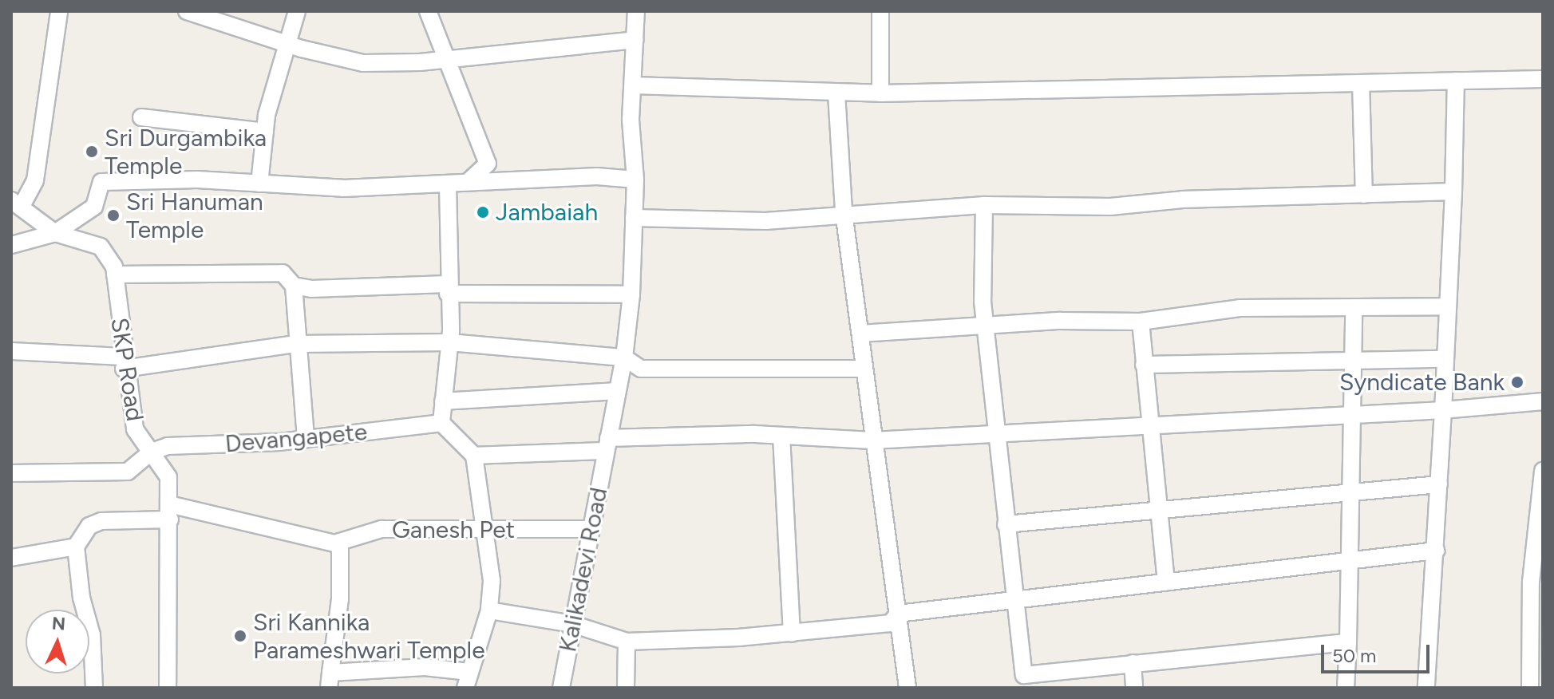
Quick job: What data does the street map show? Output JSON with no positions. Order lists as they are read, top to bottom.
{
  "streets": {
    "street": [
      "SKP Road",
      "Devangapete",
      "Ganesh Pet",
      "Kalikadevi Road"
    ]
  },
  "crossings": [
    ["SKP Road", "Devangapete"],
    ["SKP Road", "Ganesh Pet"],
    ["Ganesh Pet", "Kalikadevi Road"]
  ],
  "places": [
    "Sri Durgambika Temple",
    "Jambaiah",
    "Sri Hanuman Temple",
    "Syndicate Bank",
    "Sri Kannika Parameshwari Temple"
  ],
  "scale_bar": "50 m",
  "north": "top"
}
